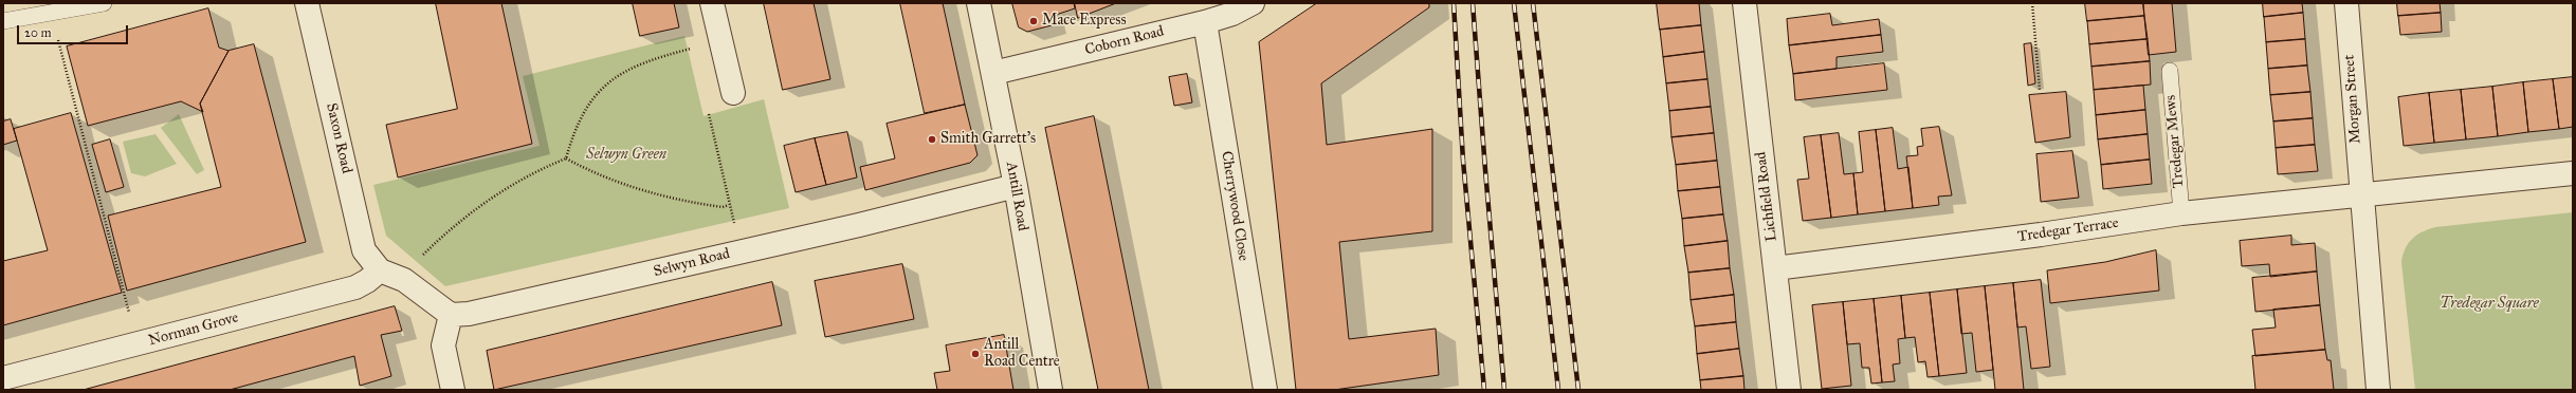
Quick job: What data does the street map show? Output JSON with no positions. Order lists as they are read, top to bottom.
{
  "streets": {
    "street": [
      "Coborn Road",
      "Morgan Street",
      "Saxon Road",
      "Antill Road",
      "Lichfield Road",
      "Cherrywood Close",
      "Tredegar Terrace",
      "Selwyn Road",
      "Norman Grove"
    ],
    "lane": ["Tredegar Mews"]
  },
  "crossings": [
    ["Coborn Road", "Antill Road"],
    ["Coborn Road", "Cherrywood Close"],
    ["Morgan Street", "Tredegar Terrace"],
    ["Saxon Road", "Norman Grove"],
    ["Tredegar Mews", "Tredegar Terrace"],
    ["Antill Road", "Selwyn Road"],
    ["Lichfield Road", "Tredegar Terrace"]
  ],
  "parks": ["Selwyn Green", "Tredegar Square"],
  "places": ["Mace Express", "Smith Garrett's", "Antill Road Centre"],
  "scale_bar": "20 m"
}
